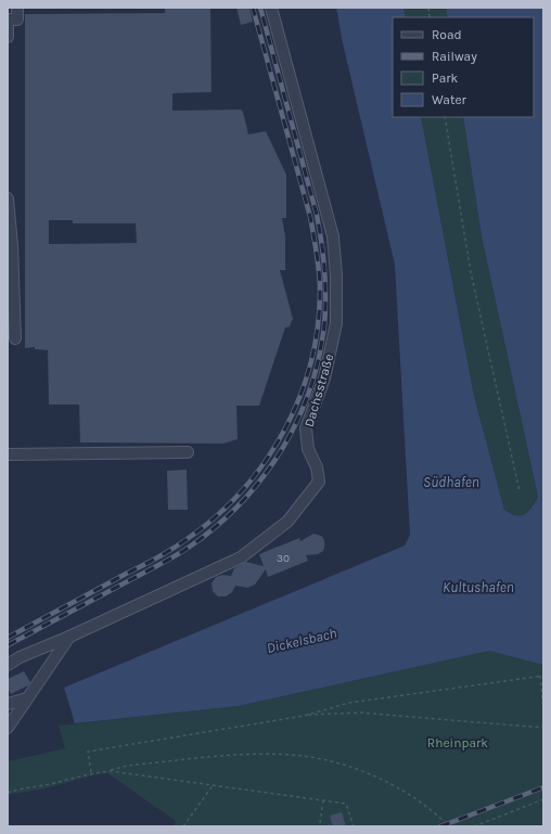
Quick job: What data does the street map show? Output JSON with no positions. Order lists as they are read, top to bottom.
{
  "streets": {
    "lane": ["Dachsstraße"]
  },
  "water": ["Südhafen", "Kultushafen", "Dickelsbach"],
  "parks": ["Rheinpark"],
  "house_numbers": ["30"],
  "legend": [
    "Road",
    "Railway",
    "Park",
    "Water"
  ]
}
